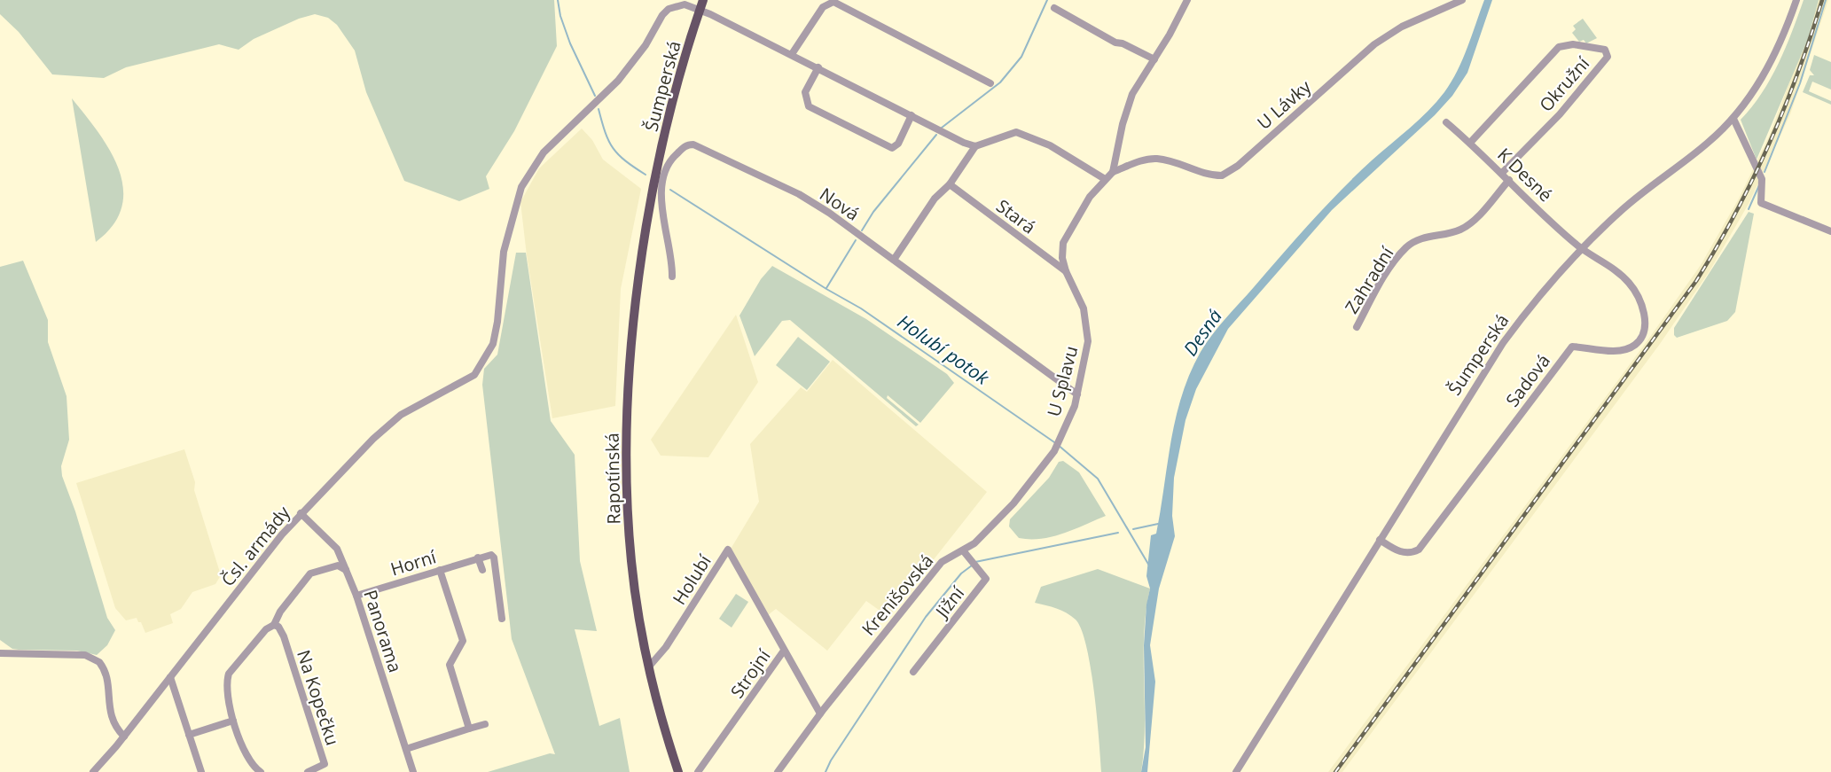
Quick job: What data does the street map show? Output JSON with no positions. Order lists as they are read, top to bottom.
{
  "streets": {
    "main road": ["Šumperská", "Rapotínská"],
    "street": [
      "Okružní",
      "U Lávky",
      "K Desné",
      "Nová",
      "Stará",
      "Zahradní",
      "Sadová",
      "U Splavu",
      "Čsl. armády",
      "Horní",
      "Holubí",
      "Krenišovská",
      "Jižní",
      "Panorama",
      "Strojní",
      "Na Kopečku"
    ]
  },
  "crossings": [
    ["Okružní", "K Desné"],
    ["Šumperská", "K Desné"],
    ["Šumperská", "Sadová"],
    ["Šumperská", "Rapotínská"],
    ["Šumperská", "Čsl. armády"],
    ["U Lávky", "U Splavu"],
    ["K Desné", "Zahradní"],
    ["K Desné", "Sadová"],
    ["Nová", "U Splavu"],
    ["Stará", "U Splavu"],
    ["U Splavu", "Krenišovská"],
    ["Rapotínská", "Holubí"],
    ["Čsl. armády", "Panorama"],
    ["Horní", "Panorama"],
    ["Holubí", "Strojní"],
    ["Krenišovská", "Jižní"],
    ["Krenišovská", "Strojní"]
  ],
  "water": ["Desná", "Holubí potok"]
}
